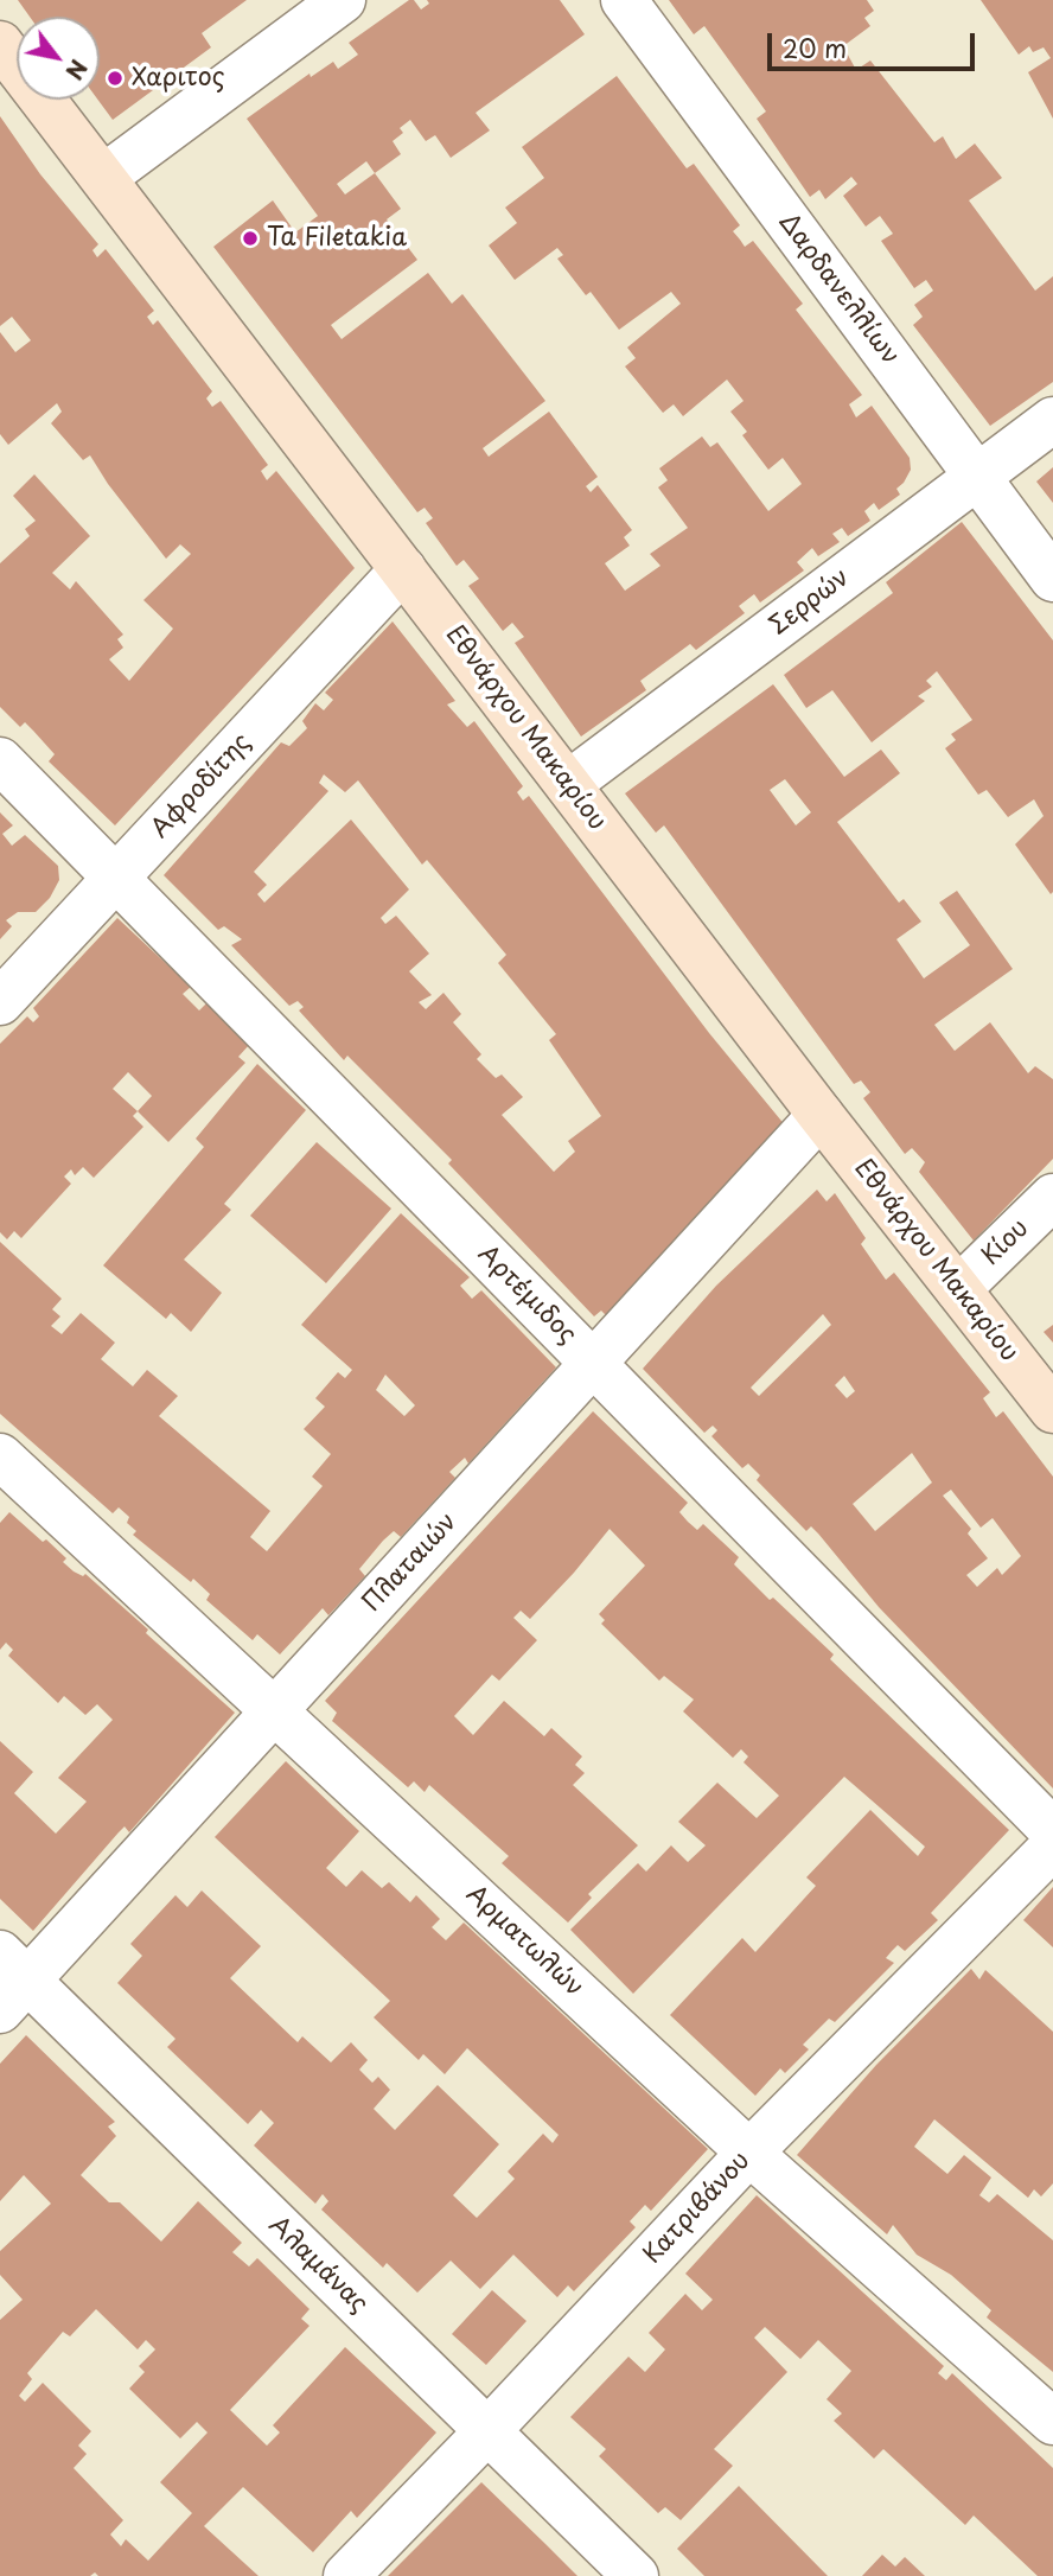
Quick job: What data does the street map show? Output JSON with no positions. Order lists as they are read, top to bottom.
{
  "streets": {
    "street": [
      "Δαρδανελλίων",
      "Σερρών",
      "Εθνάρχου Μακαρίου",
      "Αφροδίτης",
      "Κίου",
      "Αρτέμιδος",
      "Πλαταιών",
      "Αρματωλών",
      "Κατριβάνου",
      "Αλαμάνας"
    ]
  },
  "crossings": [
    ["Δαρδανελλίων", "Σερρών"],
    ["Σερρών", "Εθνάρχου Μακαρίου"],
    ["Εθνάρχου Μακαρίου", "Αφροδίτης"],
    ["Εθνάρχου Μακαρίου", "Κίου"],
    ["Εθνάρχου Μακαρίου", "Πλαταιών"],
    ["Αφροδίτης", "Αρτέμιδος"],
    ["Αρτέμιδος", "Πλαταιών"],
    ["Πλαταιών", "Αρματωλών"],
    ["Πλαταιών", "Αλαμάνας"],
    ["Αρματωλών", "Κατριβάνου"],
    ["Κατριβάνου", "Αλαμάνας"]
  ],
  "places": ["Χαριτος", "Ta Filetakia"],
  "scale_bar": "20 m",
  "north": "bottom right"
}
